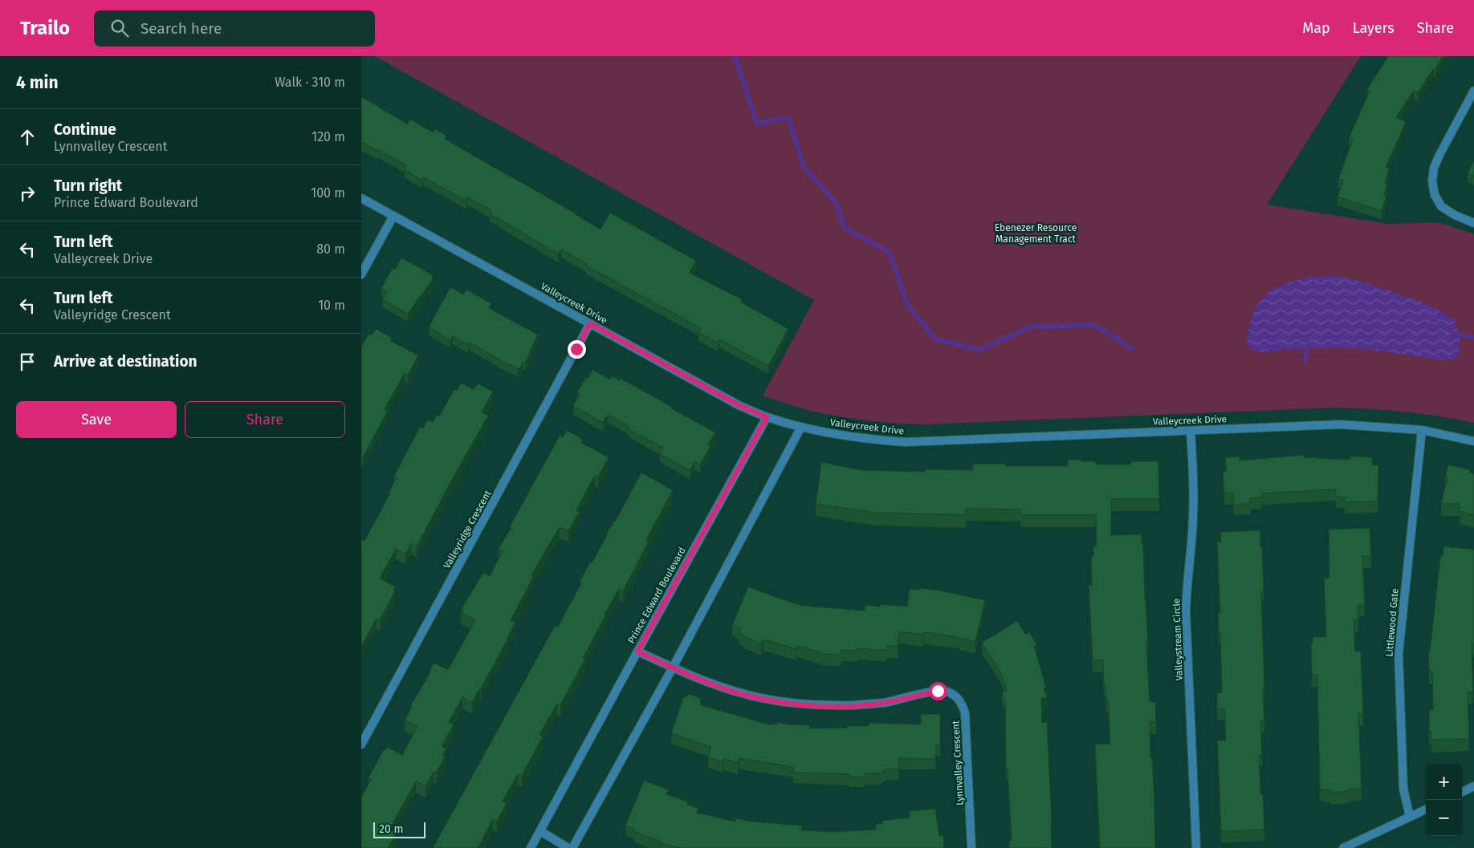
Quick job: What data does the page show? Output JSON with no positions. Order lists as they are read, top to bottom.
{
  "streets": {
    "street": [
      "Valleycreek Drive",
      "Valleyridge Crescent",
      "Prince Edward Boulevard",
      "Littlewood Gate",
      "Valleystream Circle",
      "Lynnvalley Crescent"
    ]
  },
  "crossings": [
    ["Valleycreek Drive", "Valleyridge Crescent"],
    ["Valleycreek Drive", "Prince Edward Boulevard"],
    ["Valleycreek Drive", "Littlewood Gate"],
    ["Valleycreek Drive", "Valleystream Circle"],
    ["Prince Edward Boulevard", "Lynnvalley Crescent"]
  ],
  "parks": ["Ebenezer Resource Management Tract"],
  "scale_bar": "20 m",
  "page": {
    "header": "Trailo",
    "search": "Search here",
    "nav": ["Map", "Layers", "Share"],
    "heading": ["4 min", "Walk · 310 m"],
    "list": [
      ["Continue", "Lynnvalley Crescent", "120 m"],
      ["Turn right", "Prince Edward Boulevard", "100 m"],
      ["Turn left", "Valleycreek Drive", "80 m"],
      ["Turn left", "Valleyridge Crescent", "10 m"],
      "Arrive at destination"
    ],
    "buttons": ["Save", "Share"],
    "map_buttons": ["+", "−"],
    "scale": "20 m"
  }
}
